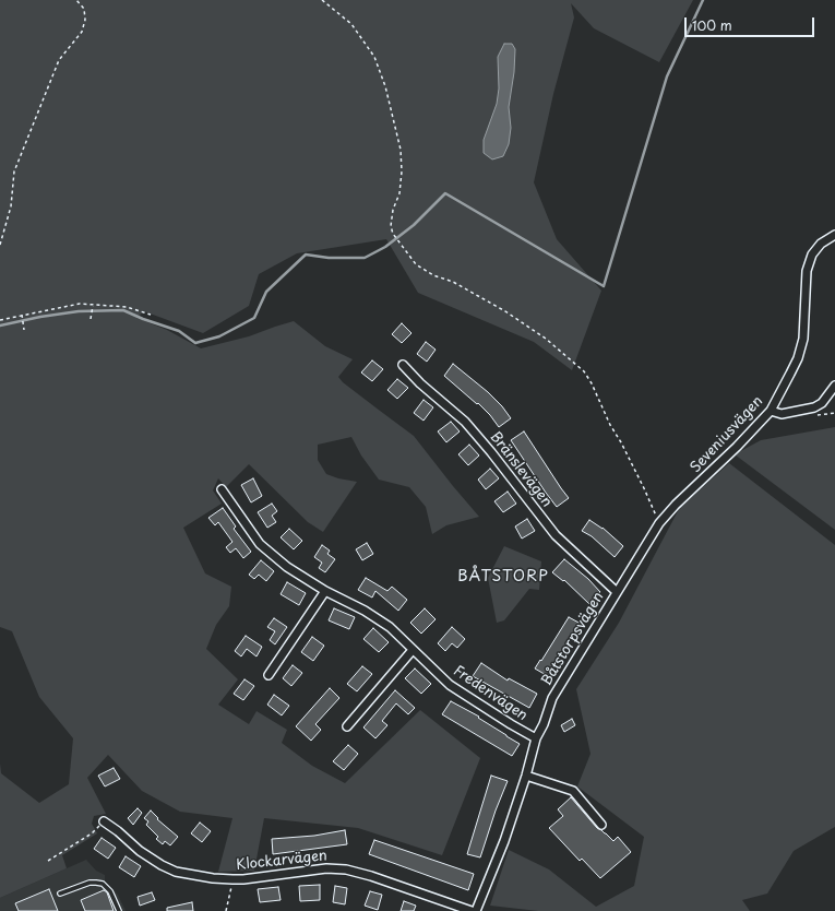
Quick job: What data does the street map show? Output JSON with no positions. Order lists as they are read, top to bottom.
{
  "streets": {
    "street": [
      "Seveniusvägen",
      "Bränslevägen",
      "Båtstorpsvägen",
      "Fredenvägen",
      "Klockarvägen"
    ]
  },
  "crossings": [
    ["Seveniusvägen", "Båtstorpsvägen"],
    ["Bränslevägen", "Båtstorpsvägen"],
    ["Båtstorpsvägen", "Fredenvägen"]
  ],
  "districts": ["BÅTSTORP"],
  "scale_bar": "100 m"
}
